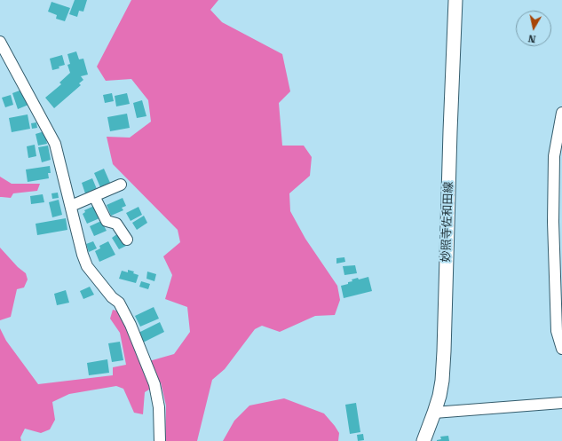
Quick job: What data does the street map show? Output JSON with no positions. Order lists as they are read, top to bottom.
{
  "streets": {
    "main road": ["妙照寺佐和田線"]
  },
  "north": "bottom"
}
